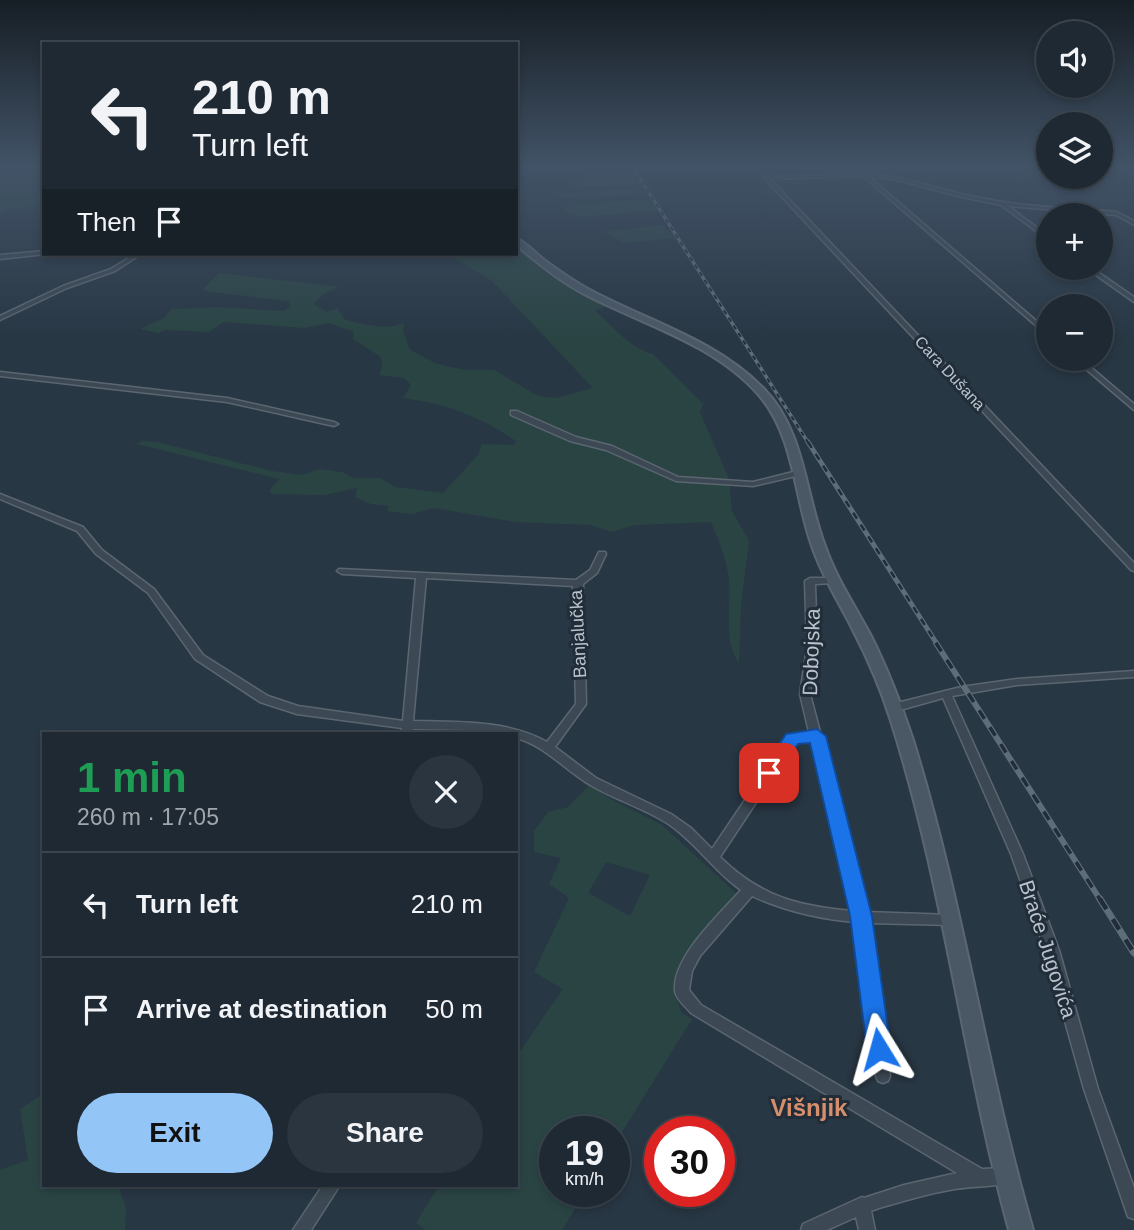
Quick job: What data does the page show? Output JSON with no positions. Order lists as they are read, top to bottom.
{
  "streets": {
    "street": [
      "Cara Dušana",
      "Banjalučka",
      "Dobojska",
      "Braće Jugovića"
    ]
  },
  "districts": ["Višnjik"],
  "page": {
    "map_buttons": ["+", "−"],
    "turn": ["210 m", "Turn left"],
    "then": "Then",
    "heading": ["1 min", "260 m · 17:05"],
    "list": [
      {
        "name": "Turn left",
        "value": "210 m"
      },
      {
        "name": "Arrive at destination",
        "value": "50 m"
      }
    ],
    "buttons": ["Exit", "Share"],
    "speed": "19 km/h",
    "limit": "30"
  }
}
